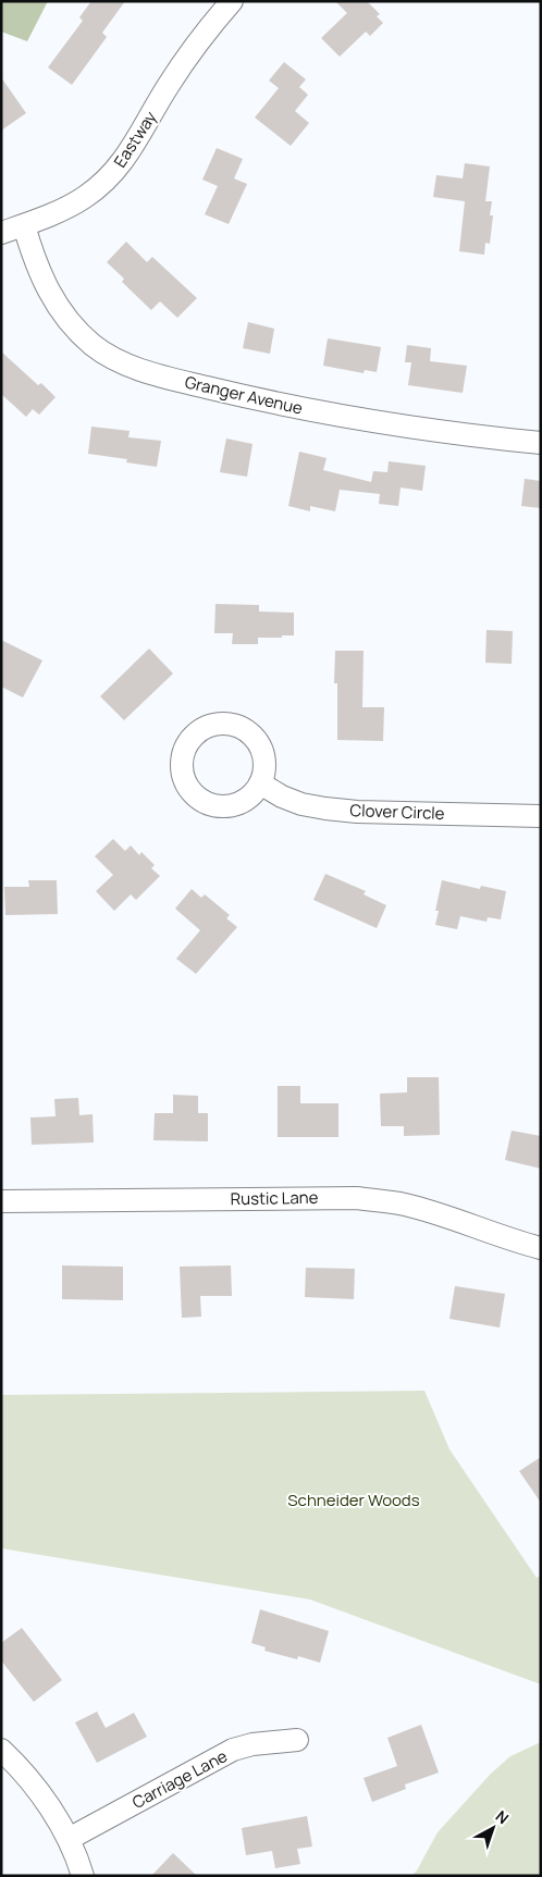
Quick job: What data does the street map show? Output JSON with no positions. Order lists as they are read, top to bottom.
{
  "streets": {
    "street": [
      "Eastway",
      "Granger Avenue",
      "Clover Circle",
      "Rustic Lane",
      "Carriage Lane"
    ]
  },
  "crossings": [
    ["Eastway", "Granger Avenue"]
  ],
  "parks": ["Schneider Woods"],
  "north": "top right"
}
